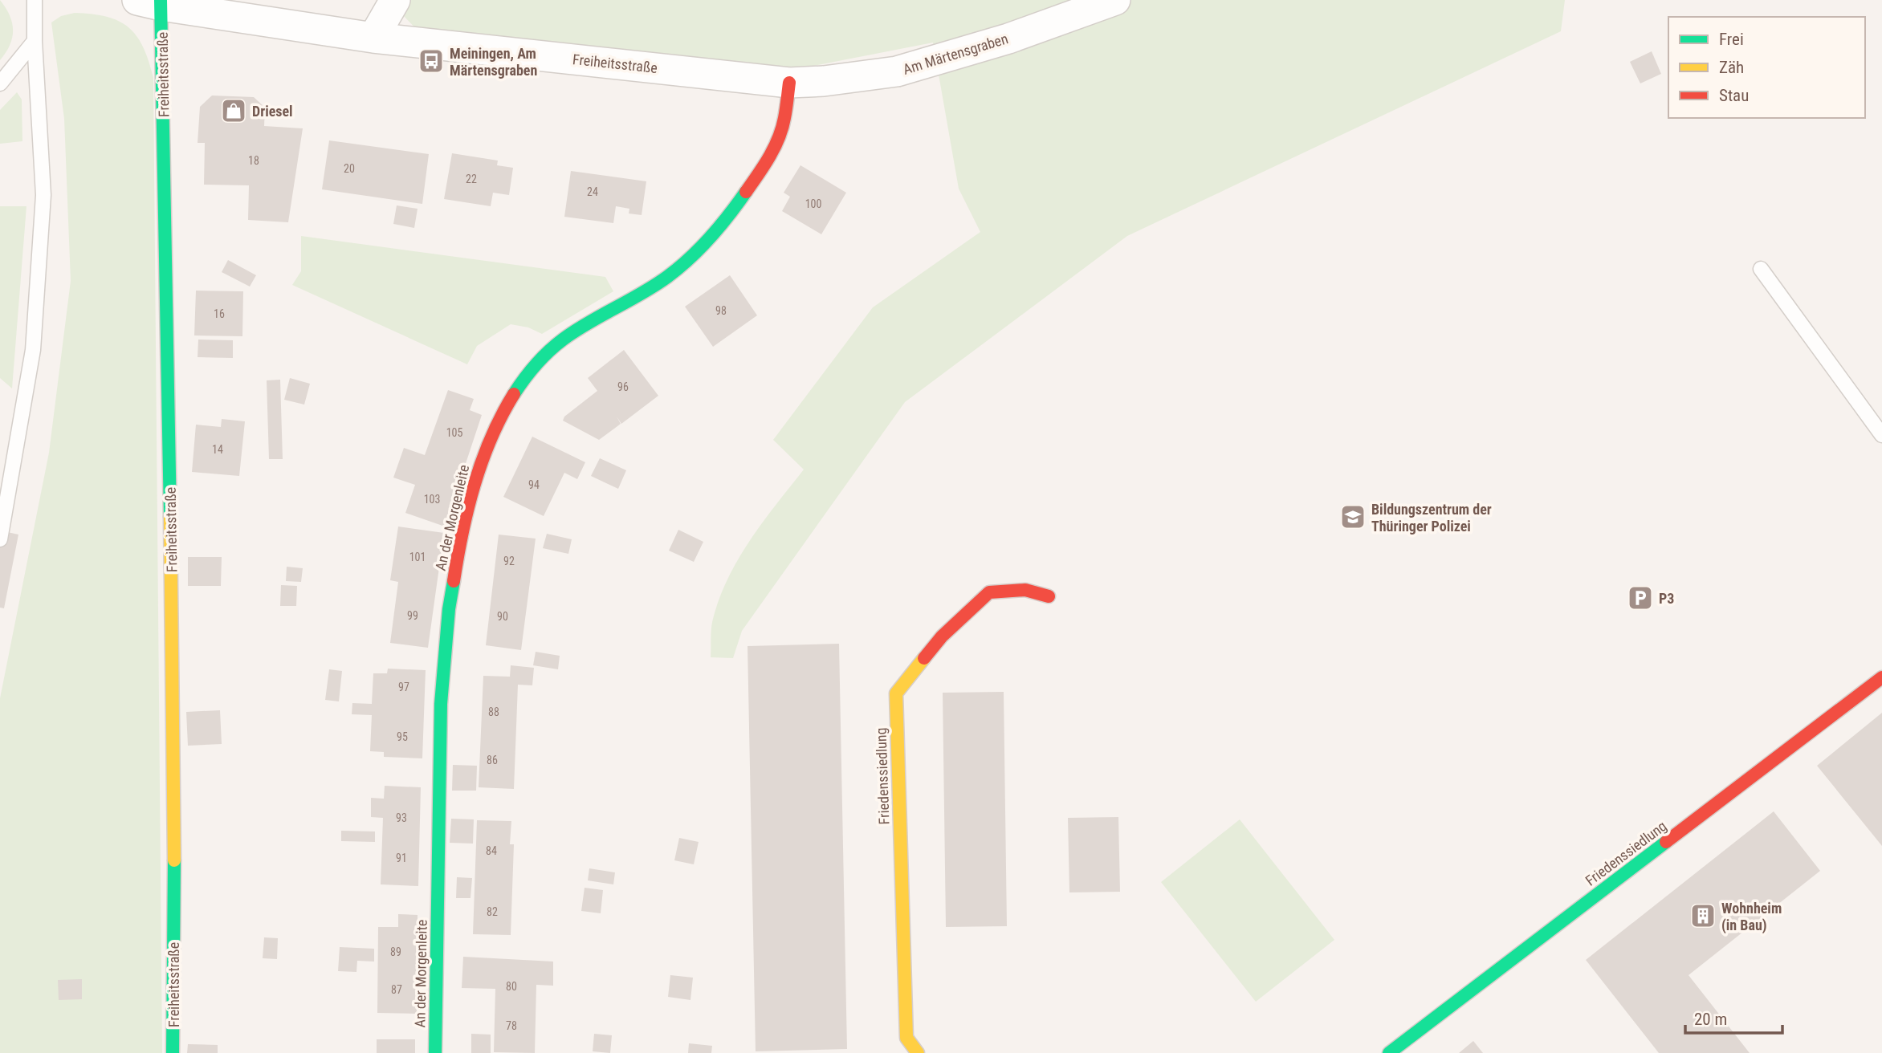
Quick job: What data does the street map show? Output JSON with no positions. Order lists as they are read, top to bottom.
{
  "streets": {
    "street": [
      "Am Märtensgraben",
      "Freiheitsstraße",
      "An der Morgenleite",
      "Friedenssiedlung"
    ]
  },
  "crossings": [
    ["Am Märtensgraben", "Freiheitsstraße"],
    ["Am Märtensgraben", "An der Morgenleite"],
    ["Freiheitsstraße", "An der Morgenleite"]
  ],
  "places": {
    "bus stop": ["Meiningen, Am Märtensgraben"],
    "shop": ["Driesel"],
    "school or university": ["Bildungszentrum der Thüringer Polizei"],
    "parking": ["P3"],
    "building": ["Wohnheim (in Bau)"]
  },
  "house_numbers": [
    "18",
    "20",
    "22",
    "24",
    "100",
    "98",
    "16",
    "96",
    "105",
    "14",
    "94",
    "103",
    "101",
    "92",
    "99",
    "90",
    "97",
    "88",
    "95",
    "86",
    "93",
    "84",
    "91",
    "82",
    "89",
    "80",
    "87",
    "78"
  ],
  "legend": ["Frei", "Zäh", "Stau"],
  "scale_bar": "20 m"
}
